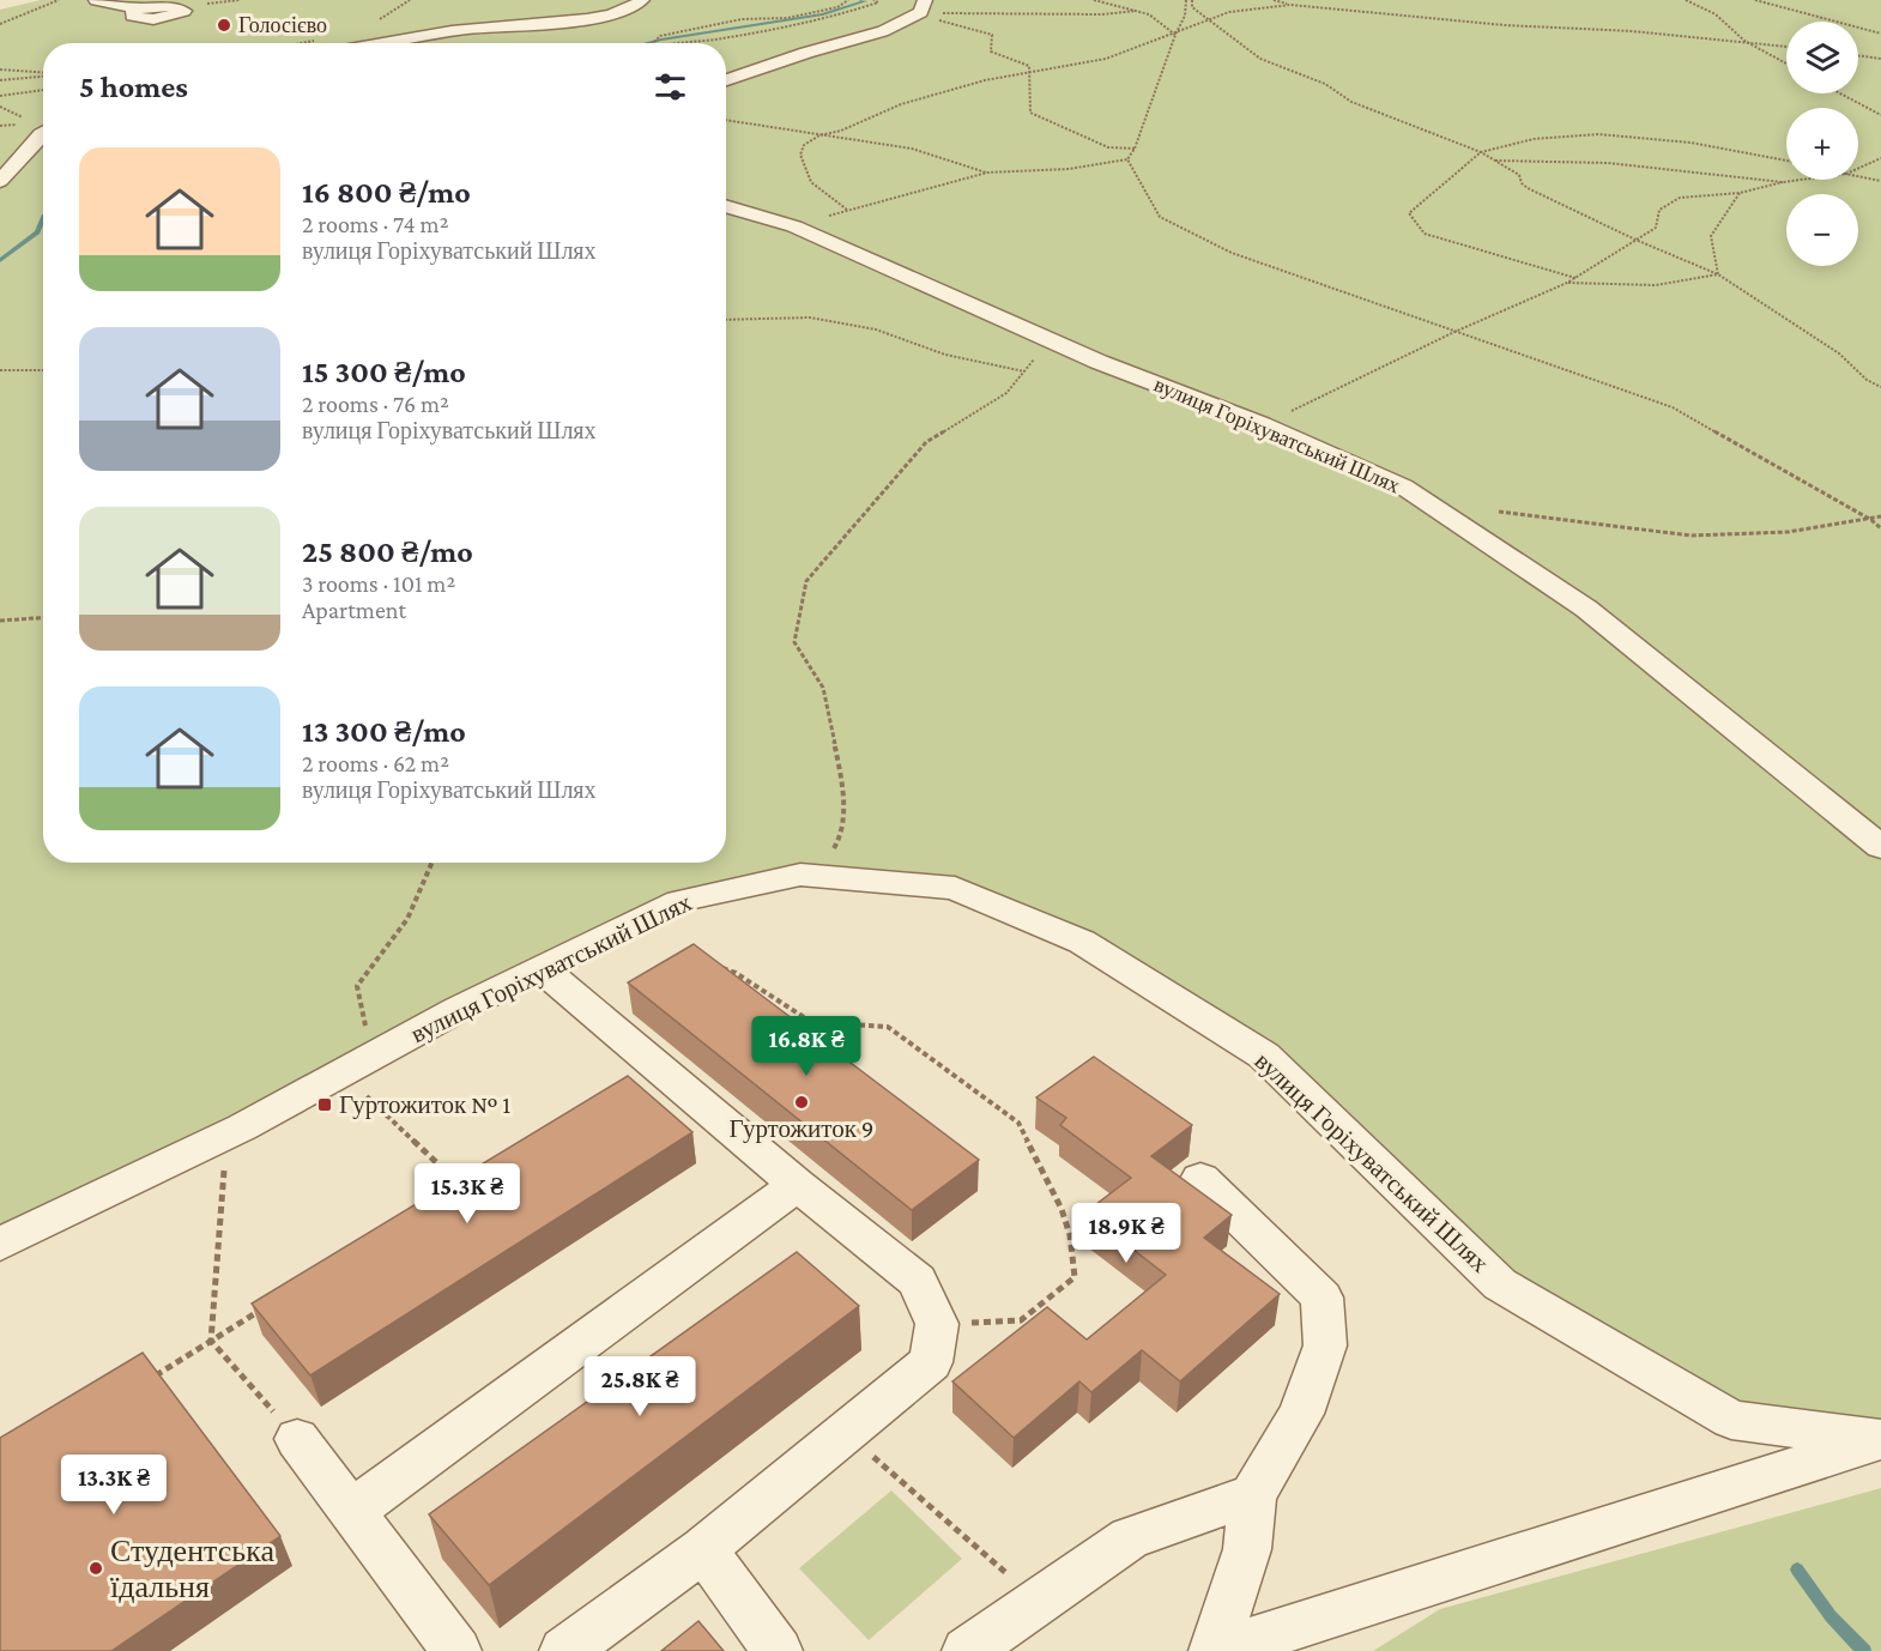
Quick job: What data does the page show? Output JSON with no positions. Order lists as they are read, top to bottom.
{
  "streets": {
    "street": ["вулиця Горіхуватський Шлях"]
  },
  "places": {
    "other": ["Голосієво", "Гуртожиток 9", "Студентська їдальня"],
    "transit": ["Гуртожиток № 1"]
  },
  "page": {
    "map_buttons": ["+", "−"],
    "heading": "5 homes",
    "list": [
      {
        "name": "16 800 ₴/mo",
        "note": "2 rooms · 74 m² · вулиця Горіхуватський Шлях"
      },
      {
        "name": "15 300 ₴/mo",
        "note": "2 rooms · 76 m² · вулиця Горіхуватський Шлях"
      },
      {
        "name": "25 800 ₴/mo",
        "note": "3 rooms · 101 m² · Apartment"
      },
      {
        "name": "13 300 ₴/mo",
        "note": "2 rooms · 62 m² · вулиця Горіхуватський Шлях"
      }
    ],
    "price": [
      "16.8K ₴",
      "15.3K ₴",
      "18.9K ₴",
      "25.8K ₴",
      "13.3K ₴"
    ]
  }
}
